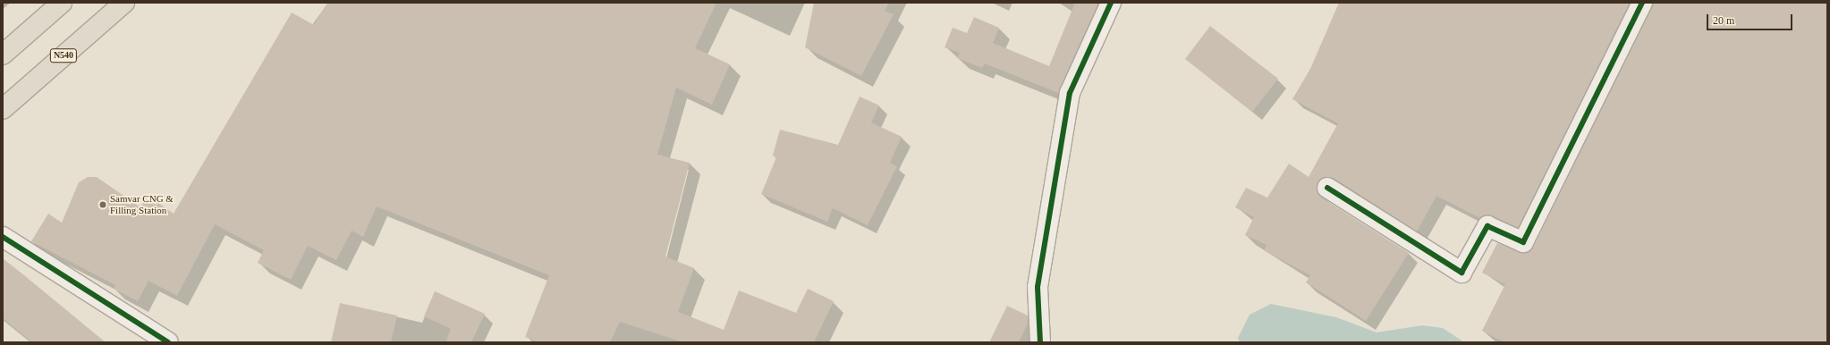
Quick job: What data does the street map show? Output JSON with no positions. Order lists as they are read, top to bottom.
{
  "streets": {
    "highway": ["N540"]
  },
  "places": ["Samvar CNG & Filling Station"],
  "scale_bar": "20 m"
}
